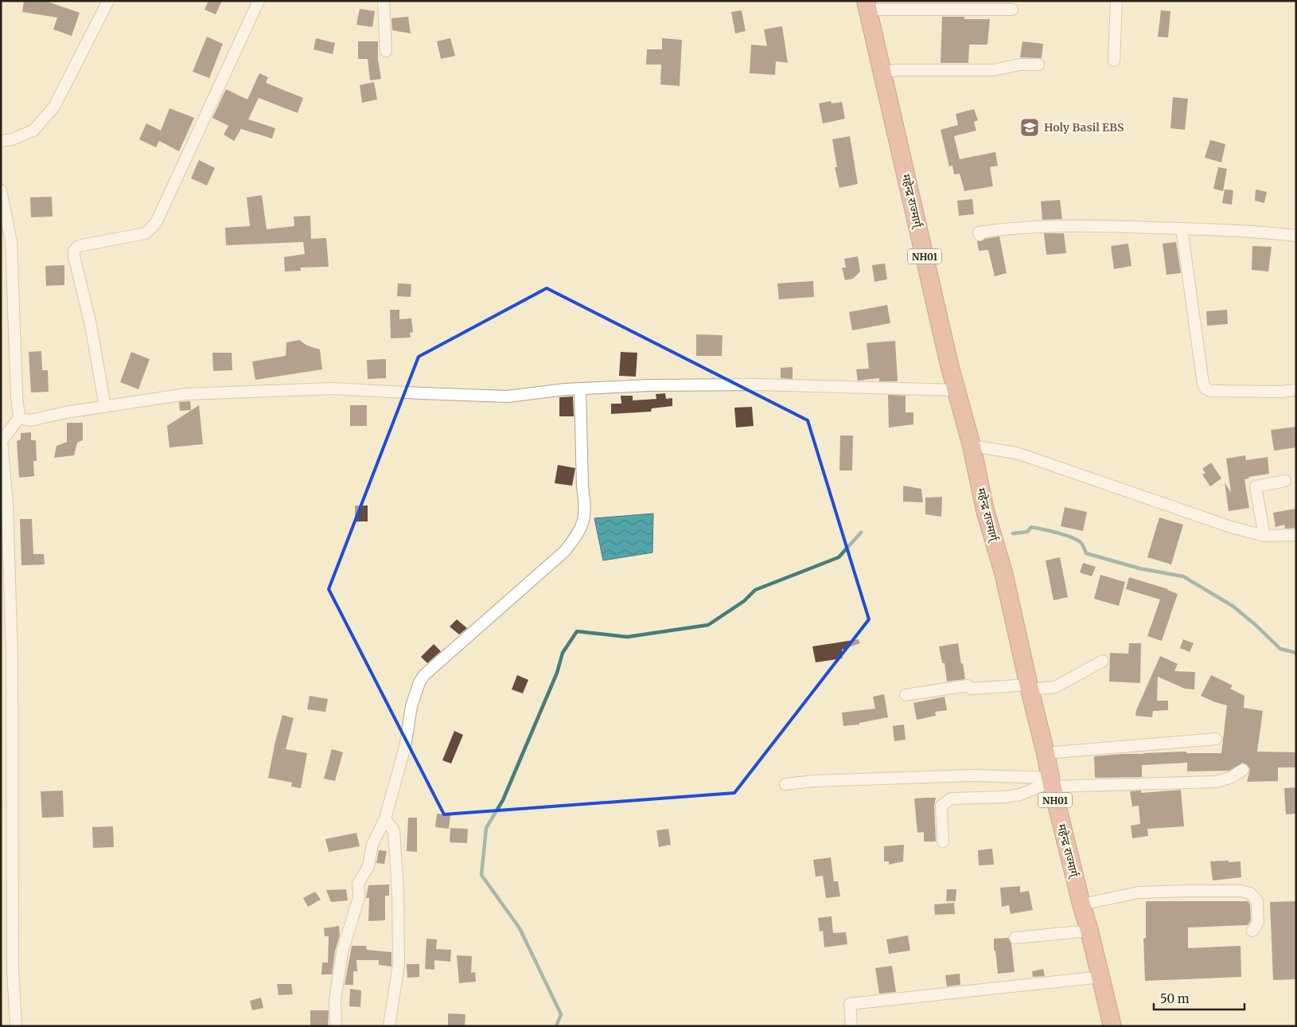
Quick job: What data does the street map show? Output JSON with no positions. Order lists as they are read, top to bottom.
{
  "streets": {
    "highway": ["महेन्द्र राज्मार्ग्", "NH01"]
  },
  "places": {
    "school or university": ["Holy Basil EBS"]
  },
  "scale_bar": "50 m"
}
